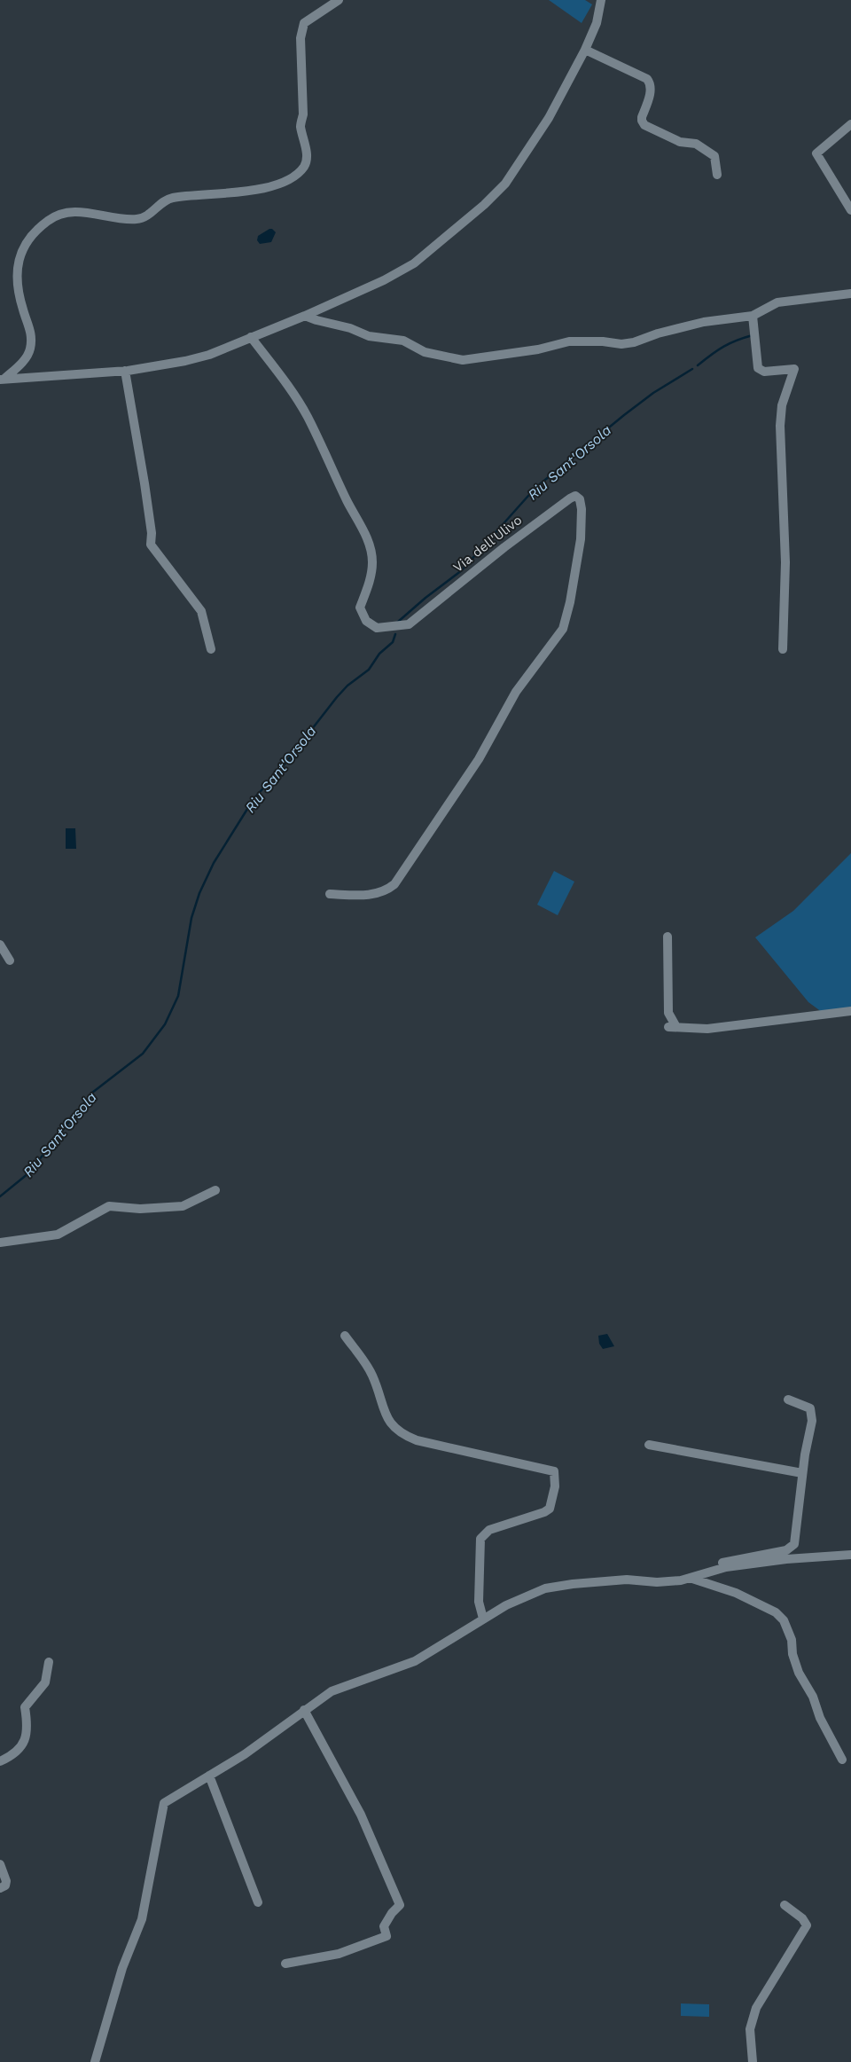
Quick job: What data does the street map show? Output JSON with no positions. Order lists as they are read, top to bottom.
{
  "streets": {
    "street": ["Via dell'Ulivo"]
  },
  "water": ["Riu Sant'Orsola"]
}
